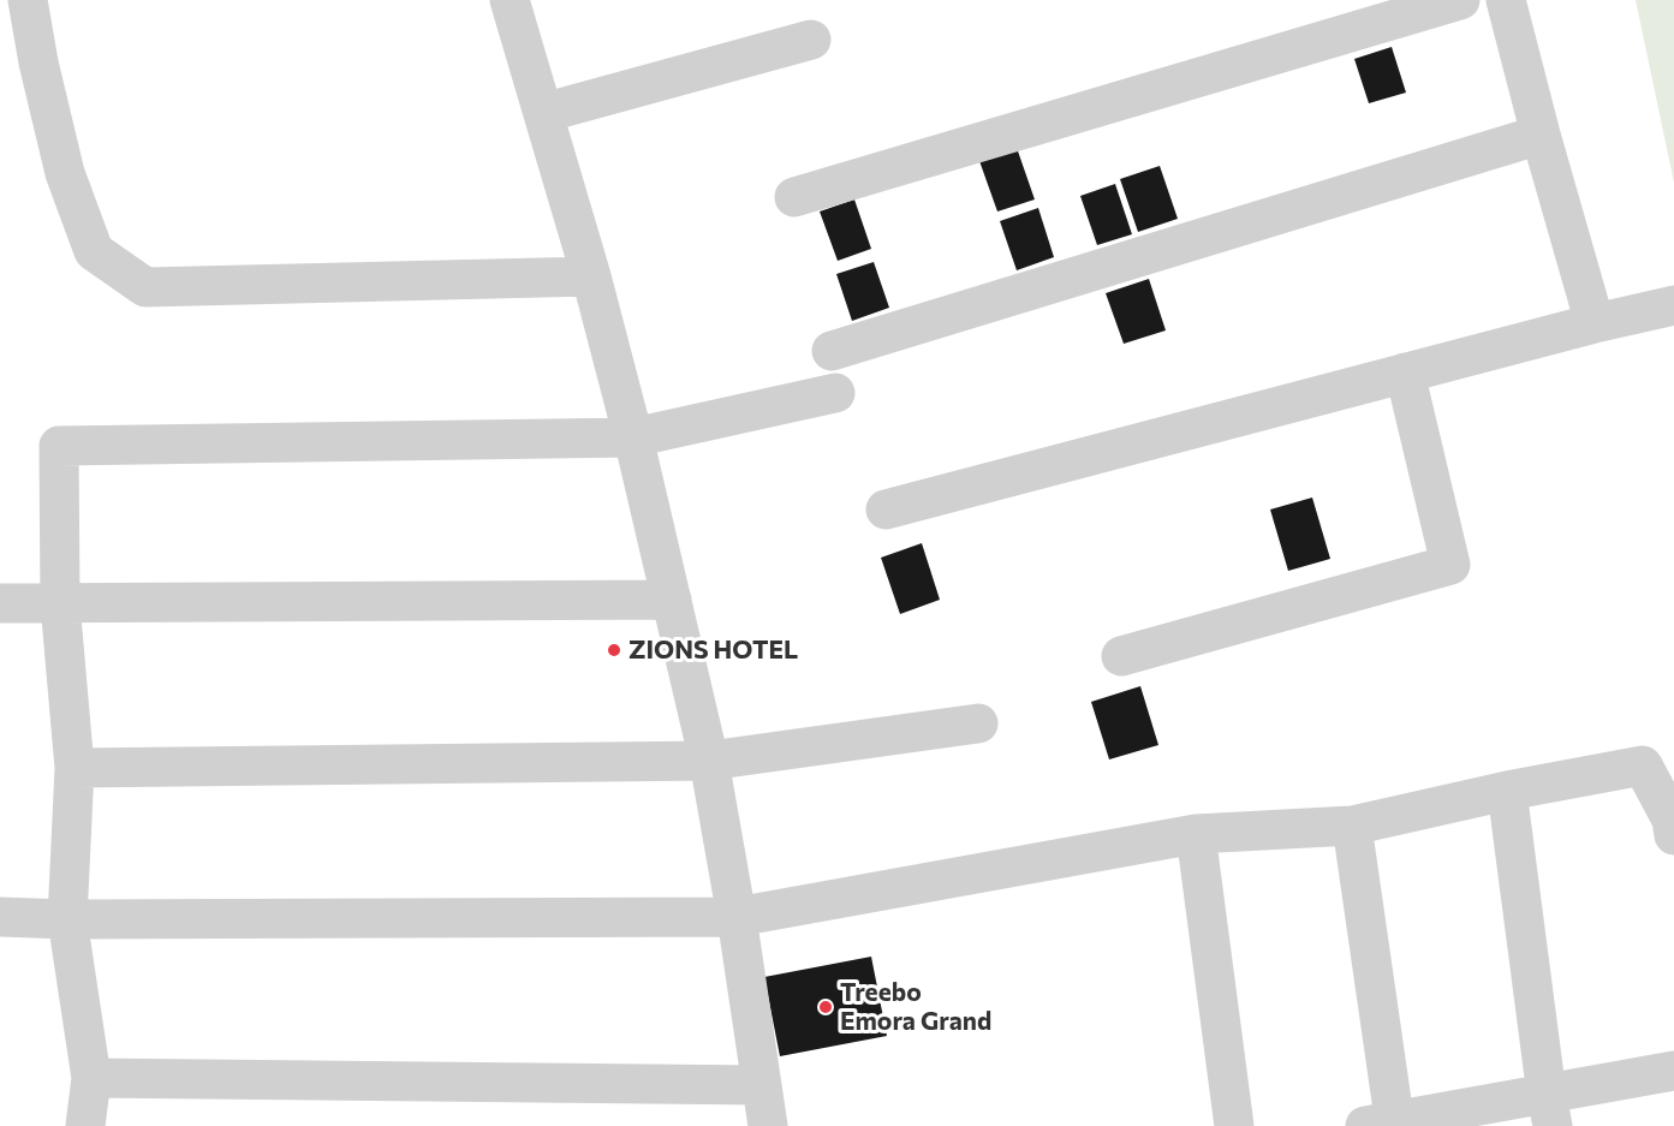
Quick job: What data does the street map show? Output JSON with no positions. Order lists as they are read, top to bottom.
{
  "places": ["ZIONS HOTEL", "Treebo Emora Grand"]
}
